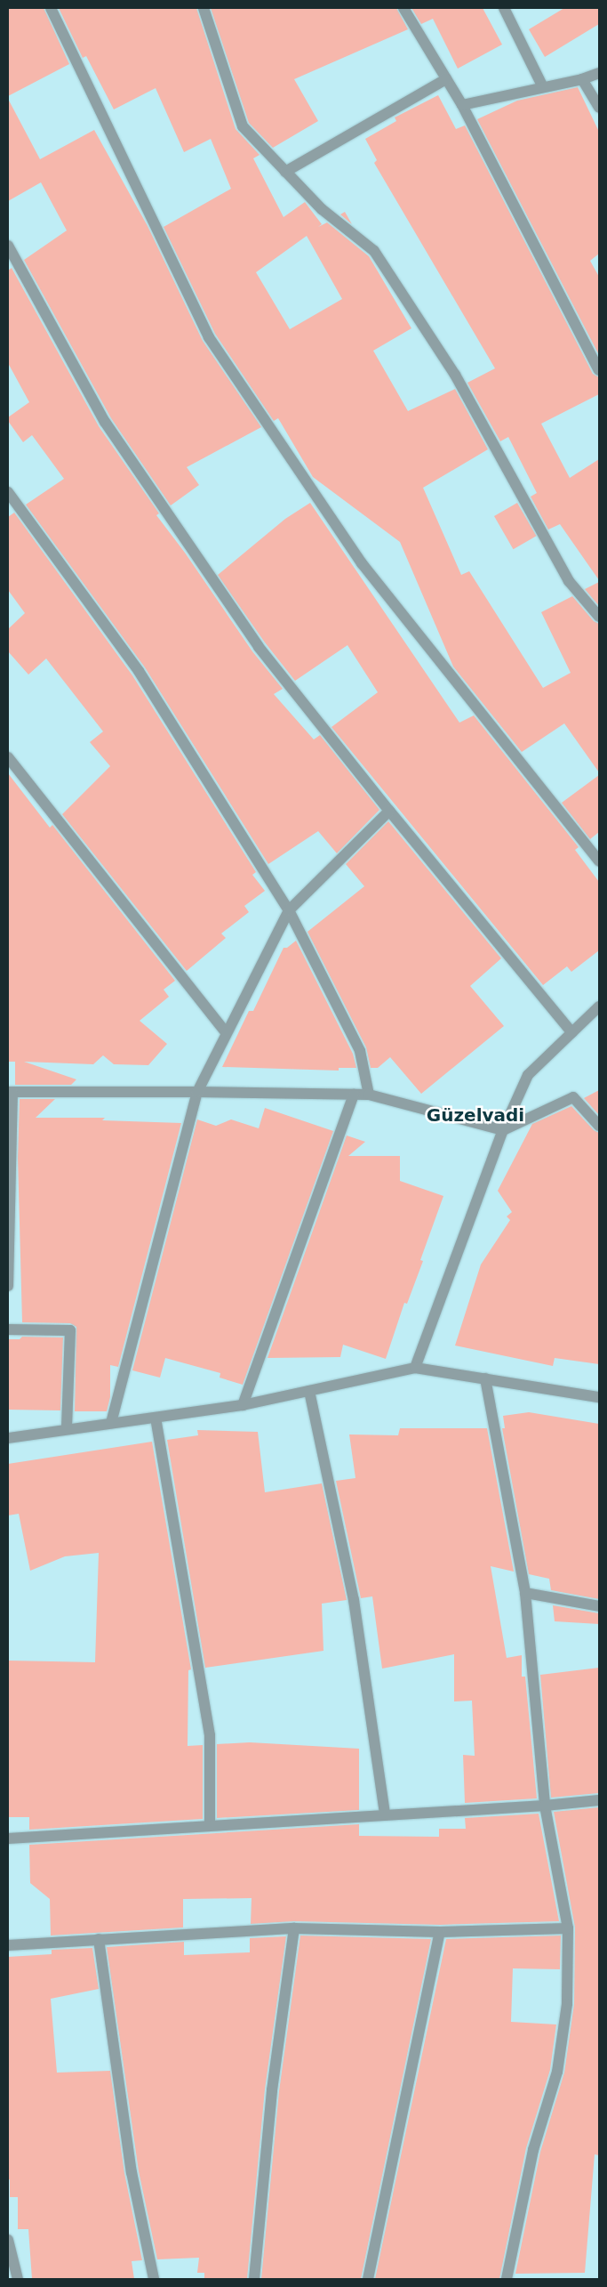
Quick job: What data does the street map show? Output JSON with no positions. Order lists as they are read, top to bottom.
{
  "districts": ["Güzelvadi"]
}
